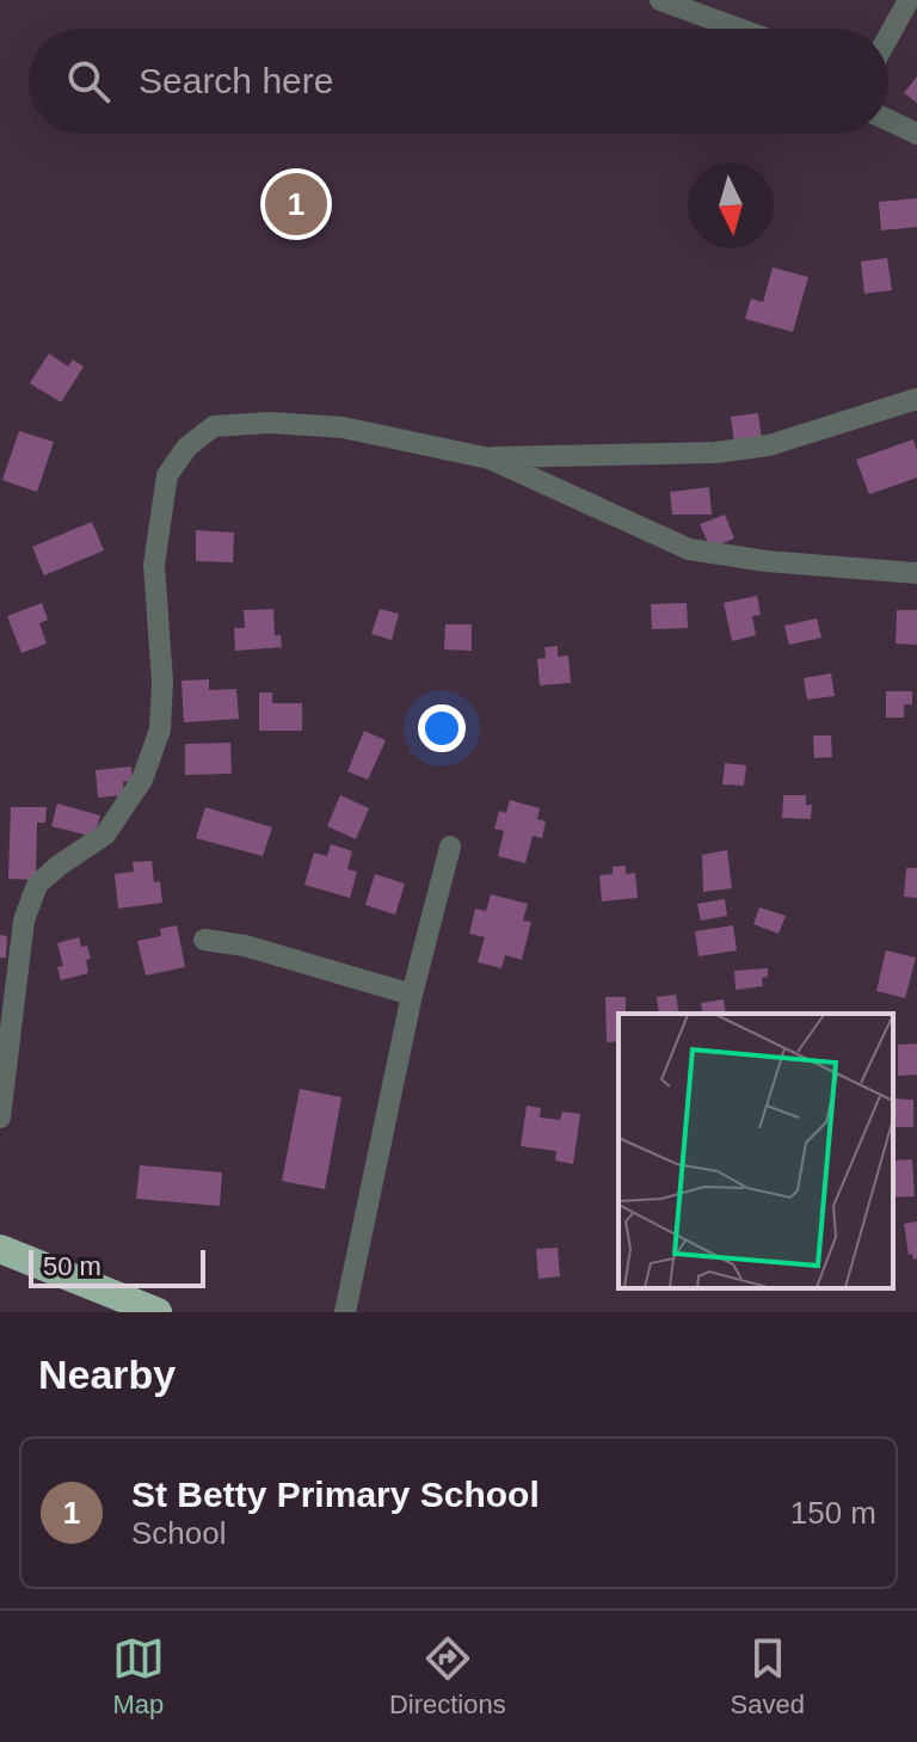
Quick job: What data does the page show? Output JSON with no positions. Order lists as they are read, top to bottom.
{
  "scale_bar": "50 m",
  "north": "bottom",
  "page": {
    "search": "Search here",
    "pins": "1",
    "scale": "50 m",
    "heading": "Nearby",
    "list": [
      {
        "mark": "1",
        "name": "St Betty Primary School",
        "note": "School",
        "value": "150 m"
      }
    ],
    "nav": ["Map", "Directions", "Saved"]
  }
}
